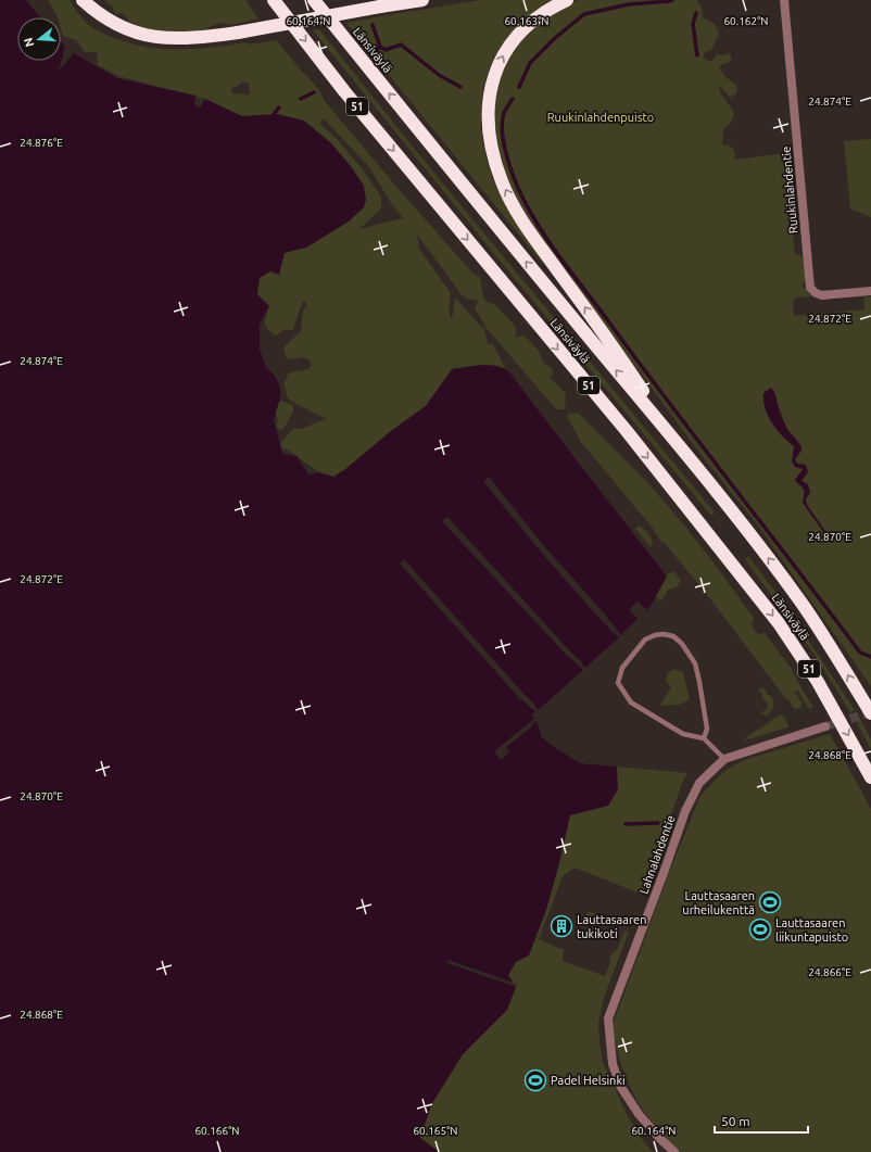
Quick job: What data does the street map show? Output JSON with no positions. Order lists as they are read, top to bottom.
{
  "streets": {
    "highway": ["Länsiväylä", "51"],
    "street": ["Ruukinlahdentie", "Lahnalahdentie"]
  },
  "parks": ["Ruukinlahdenpuisto"],
  "places": {
    "sports": ["Lauttasaaren urheilukenttä", "Lauttasaaren liikuntapuisto", "Padel Helsinki"],
    "building": ["Lauttasaaren tukikoti"]
  },
  "scale_bar": "50 m",
  "north": "left",
  "coordinates": [
    "60.164°N",
    "60.163°N",
    "60.162°N",
    "24.874°E",
    "24.876°E",
    "24.872°E",
    "24.870°E",
    "24.868°E",
    "24.866°E",
    "60.166°N",
    "60.165°N"
  ]
}
